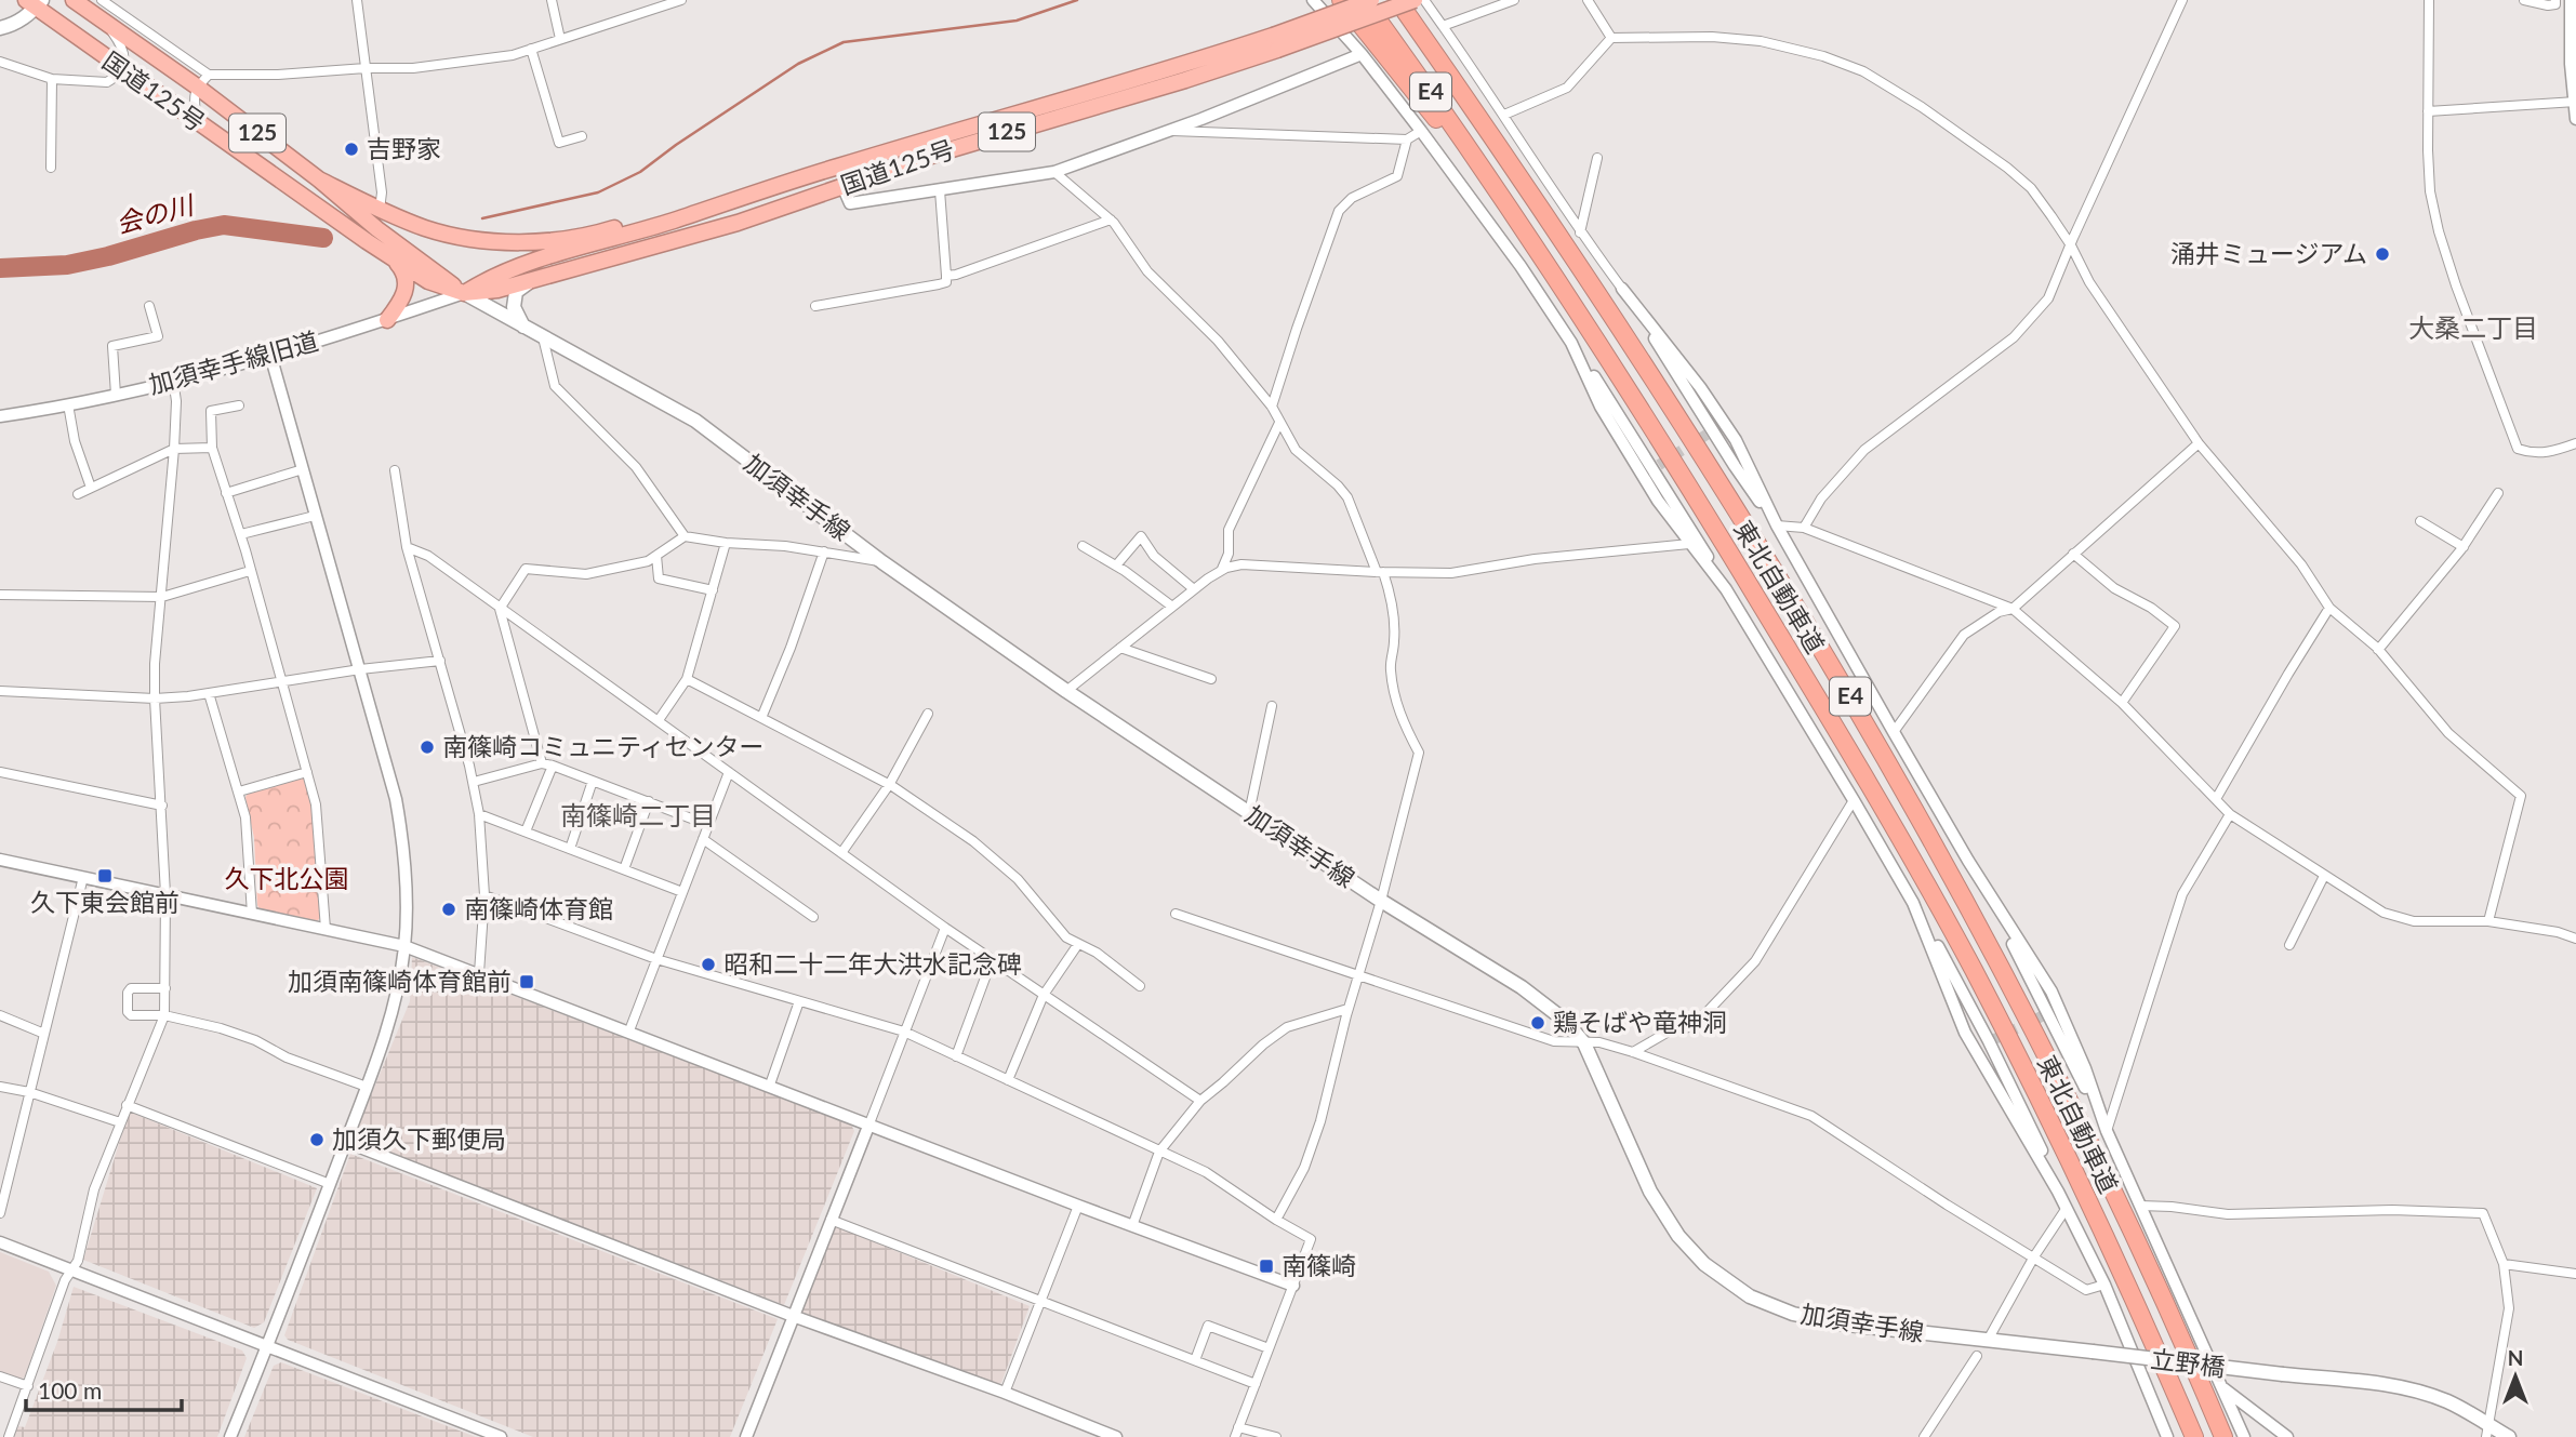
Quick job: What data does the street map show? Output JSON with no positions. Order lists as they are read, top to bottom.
{
  "streets": {
    "highway": [
      "国道125号",
      "E4",
      "125",
      "東北自動車道"
    ],
    "main road": ["加須幸手線", "立野橋"],
    "street": ["加須幸手線旧道"]
  },
  "crossings": [
    ["国道125号", "加須幸手線旧道"],
    ["国道125号", "加須幸手線"],
    ["加須幸手線旧道", "加須幸手線"],
    ["加須幸手線", "立野橋"]
  ],
  "districts": ["大桑二丁目", "南篠崎二丁目"],
  "water": ["会の川"],
  "parks": ["久下北公園"],
  "places": {
    "other": [
      "吉野家",
      "涌井ミュージアム",
      "南篠崎コミュニティセンター",
      "南篠崎体育館",
      "昭和二十二年大洪水記念碑",
      "鶏そばや竜神洞",
      "加須久下郵便局"
    ],
    "transit": ["久下東会館前", "加須南篠崎体育館前", "南篠崎"]
  },
  "scale_bar": "100 m",
  "north": "top"
}
